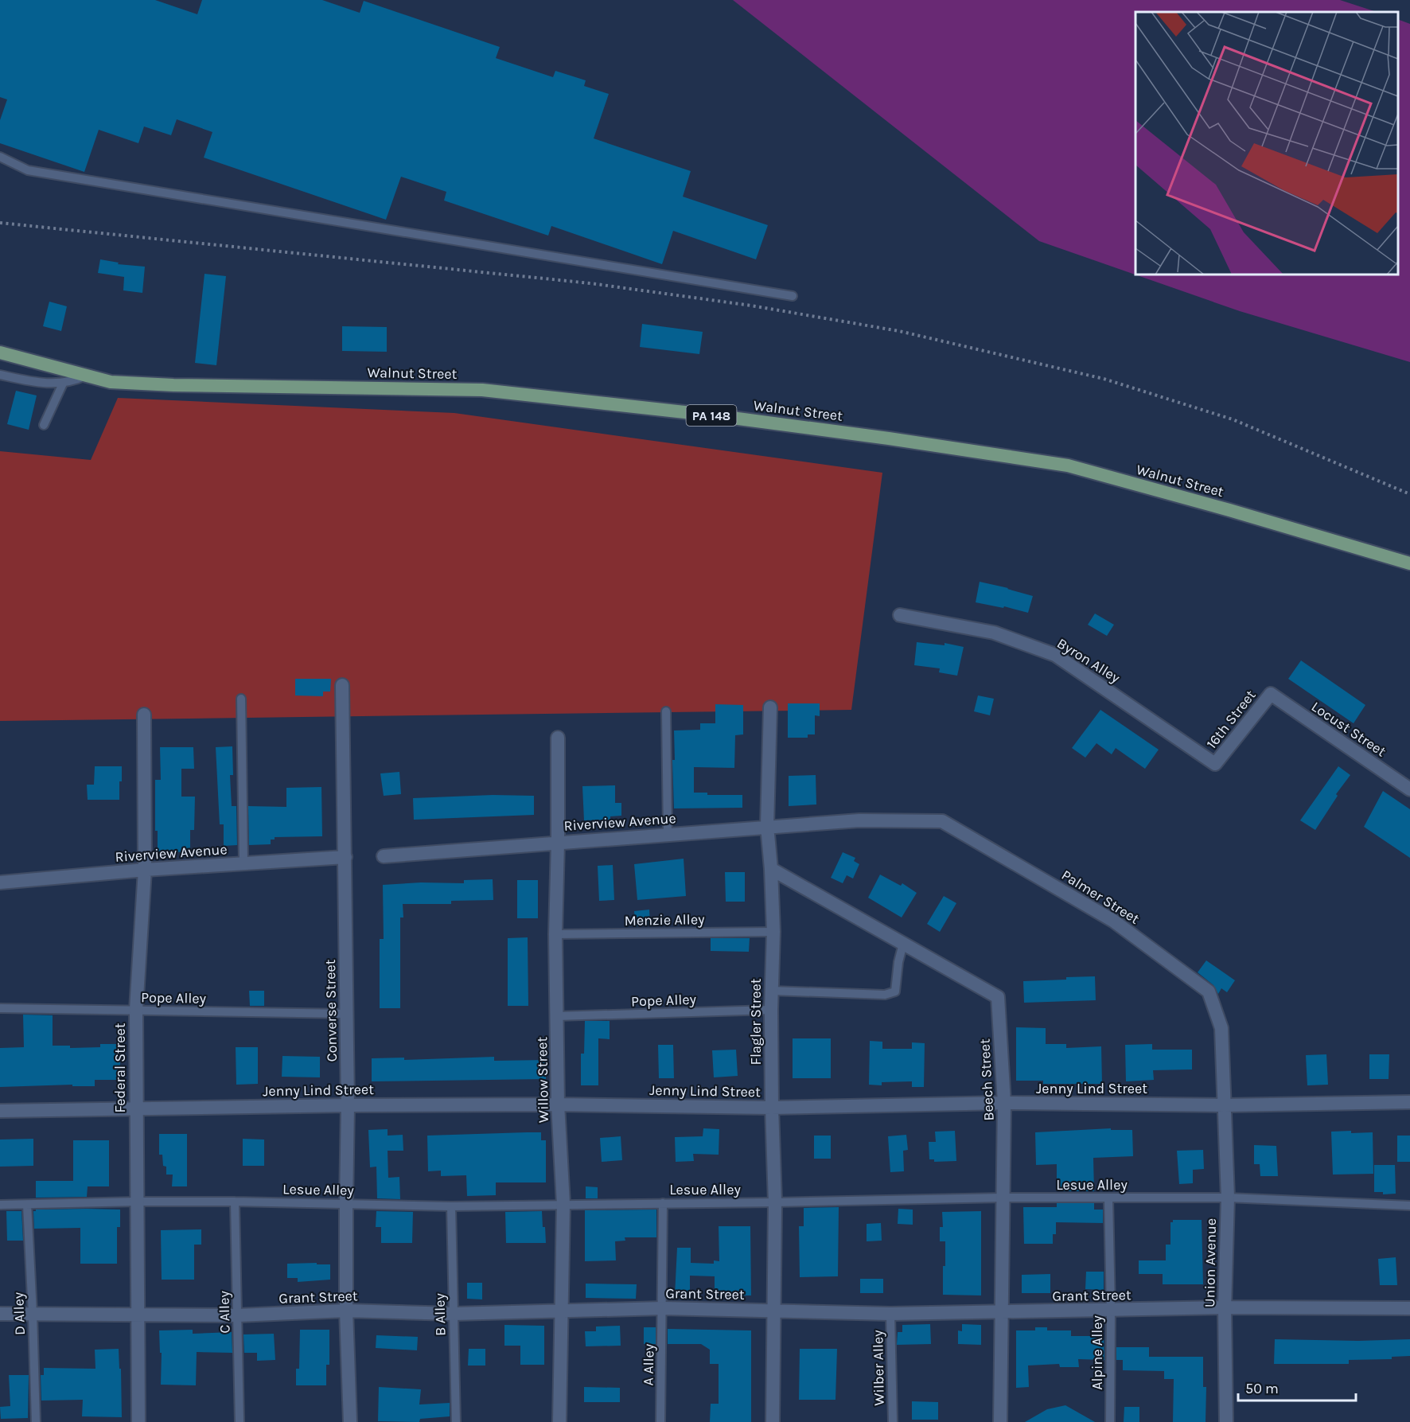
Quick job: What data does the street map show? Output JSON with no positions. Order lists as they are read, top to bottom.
{
  "streets": {
    "main road": ["Walnut Street", "PA 148"],
    "street": [
      "Byron Alley",
      "16th Street",
      "Locust Street",
      "Riverview Avenue",
      "Palmer Street",
      "Converse Street",
      "Flagler Street",
      "Federal Street",
      "Willow Street",
      "Beech Street",
      "Jenny Lind Street",
      "Union Avenue",
      "Grant Street"
    ],
    "lane": [
      "Menzie Alley",
      "Pope Alley",
      "Lesue Alley",
      "C Alley",
      "D Alley",
      "B Alley",
      "Alpine Alley",
      "A Alley",
      "Wilber Alley"
    ]
  },
  "crossings": [
    ["Byron Alley", "16th Street"],
    ["16th Street", "Locust Street"],
    ["Riverview Avenue", "Palmer Street"],
    ["Riverview Avenue", "Converse Street"],
    ["Riverview Avenue", "Flagler Street"],
    ["Riverview Avenue", "Federal Street"],
    ["Riverview Avenue", "Willow Street"],
    ["Palmer Street", "Jenny Lind Street"],
    ["Palmer Street", "Union Avenue"],
    ["Menzie Alley", "Flagler Street"],
    ["Menzie Alley", "Willow Street"],
    ["Pope Alley", "Converse Street"],
    ["Pope Alley", "Flagler Street"],
    ["Pope Alley", "Federal Street"],
    ["Pope Alley", "Willow Street"],
    ["Converse Street", "Jenny Lind Street"],
    ["Converse Street", "Lesue Alley"],
    ["Converse Street", "Grant Street"],
    ["Flagler Street", "Beech Street"],
    ["Flagler Street", "Jenny Lind Street"],
    ["Flagler Street", "Lesue Alley"],
    ["Flagler Street", "Grant Street"],
    ["Federal Street", "Jenny Lind Street"],
    ["Federal Street", "Lesue Alley"],
    ["Federal Street", "Grant Street"],
    ["Willow Street", "Jenny Lind Street"],
    ["Willow Street", "Lesue Alley"],
    ["Willow Street", "Grant Street"],
    ["Beech Street", "Jenny Lind Street"],
    ["Beech Street", "Lesue Alley"],
    ["Beech Street", "Grant Street"],
    ["Jenny Lind Street", "Union Avenue"],
    ["Lesue Alley", "Union Avenue"],
    ["Lesue Alley", "C Alley"],
    ["Lesue Alley", "D Alley"],
    ["Lesue Alley", "B Alley"],
    ["Lesue Alley", "Alpine Alley"],
    ["Lesue Alley", "A Alley"],
    ["Union Avenue", "Grant Street"],
    ["Grant Street", "C Alley"],
    ["Grant Street", "D Alley"],
    ["Grant Street", "B Alley"],
    ["Grant Street", "Alpine Alley"],
    ["Grant Street", "A Alley"],
    ["Grant Street", "Wilber Alley"]
  ],
  "scale_bar": "50 m"
}
